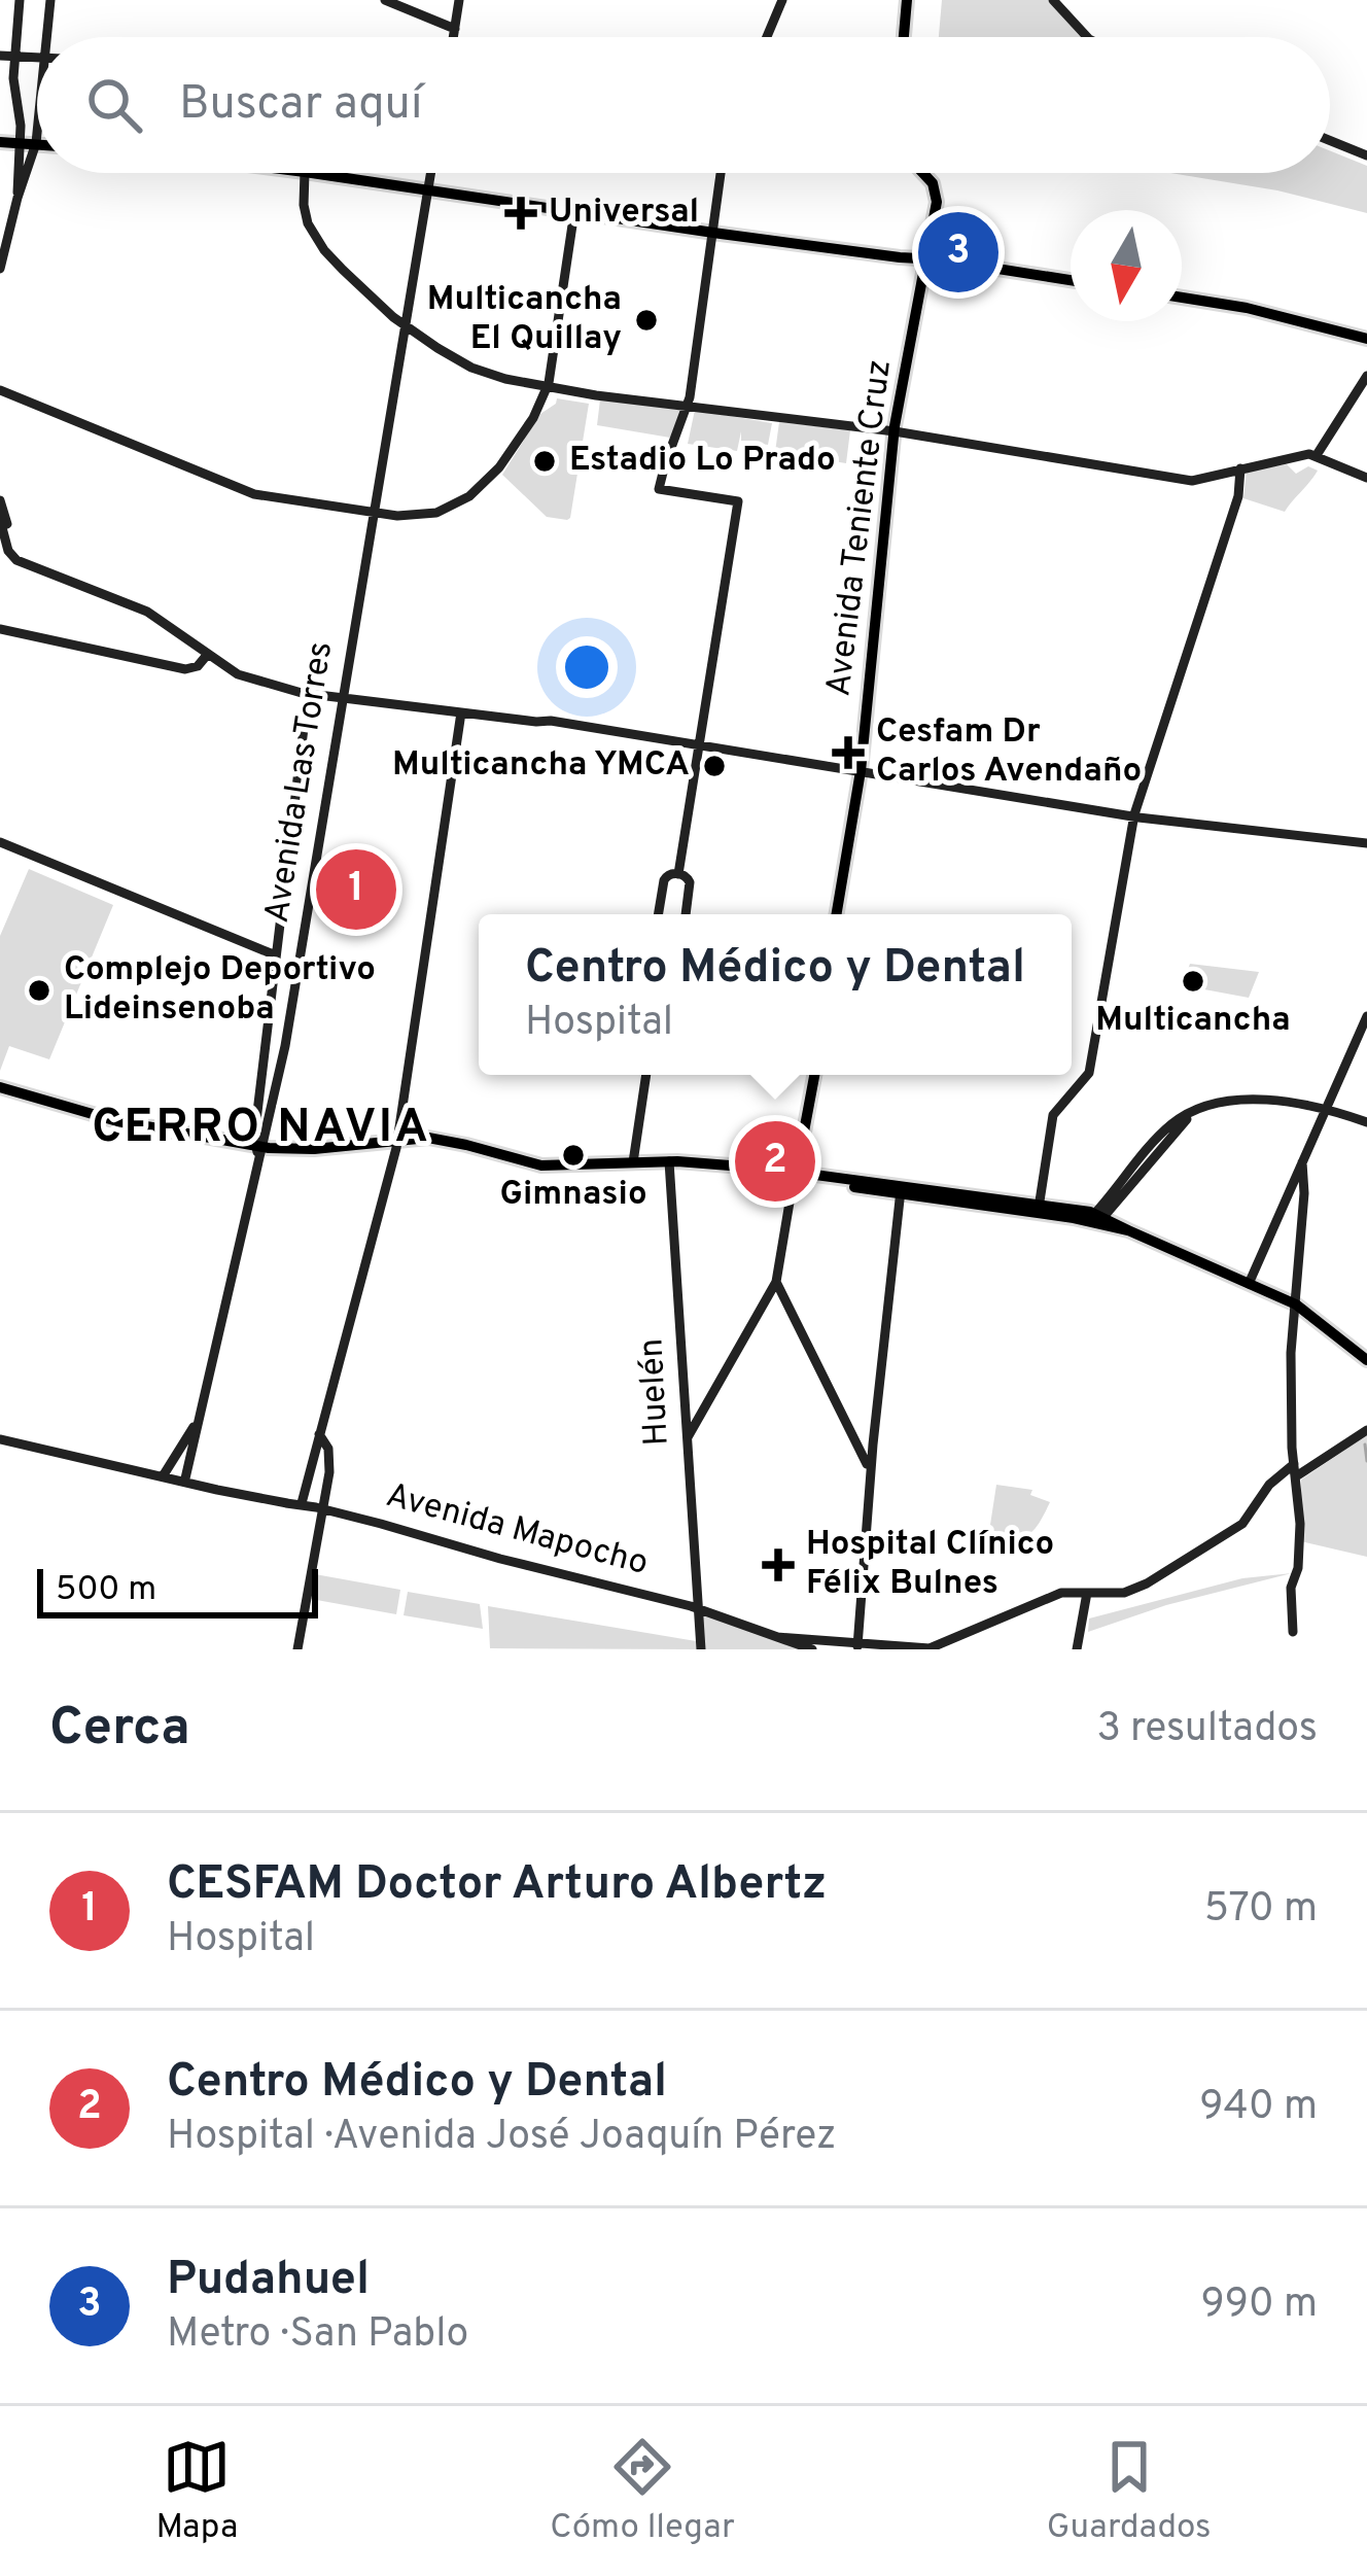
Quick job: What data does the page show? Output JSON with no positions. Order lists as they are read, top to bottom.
{
  "streets": {
    "main road": ["Avenida Teniente Cruz"],
    "street": ["Avenida Las Torres", "Huelén", "Avenida Mapocho"]
  },
  "crossings": [
    ["Avenida Las Torres", "Avenida Mapocho"],
    ["Huelén", "Avenida Mapocho"]
  ],
  "districts": ["CERRO NAVIA"],
  "places": {
    "health": ["Universal", "Cesfam Dr Carlos Avendaño", "Hospital Clínico Félix Bulnes"],
    "other": [
      "Multicancha El Quillay",
      "Estadio Lo Prado",
      "Multicancha YMCA",
      "Multicancha",
      "Complejo Deportivo Lideinsenoba",
      "Gimnasio"
    ]
  },
  "scale_bar": "500 m",
  "north": "bottom",
  "page": {
    "search": "Buscar aquí",
    "pins": ["3", "1", "2"],
    "popup": ["Centro Médico y Dental", "Hospital"],
    "scale": "500 m",
    "heading": ["Cerca", "3 resultados"],
    "list": [
      {
        "mark": "1",
        "name": "CESFAM Doctor Arturo Albertz",
        "note": "Hospital",
        "value": "570 m"
      },
      {
        "mark": "2",
        "name": "Centro Médico y Dental",
        "note": "Hospital · Avenida José Joaquín Pérez",
        "value": "940 m"
      },
      {
        "mark": "3",
        "name": "Pudahuel",
        "note": "Metro · San Pablo",
        "value": "990 m"
      }
    ],
    "nav": ["Mapa", "Cómo llegar", "Guardados"]
  }
}
